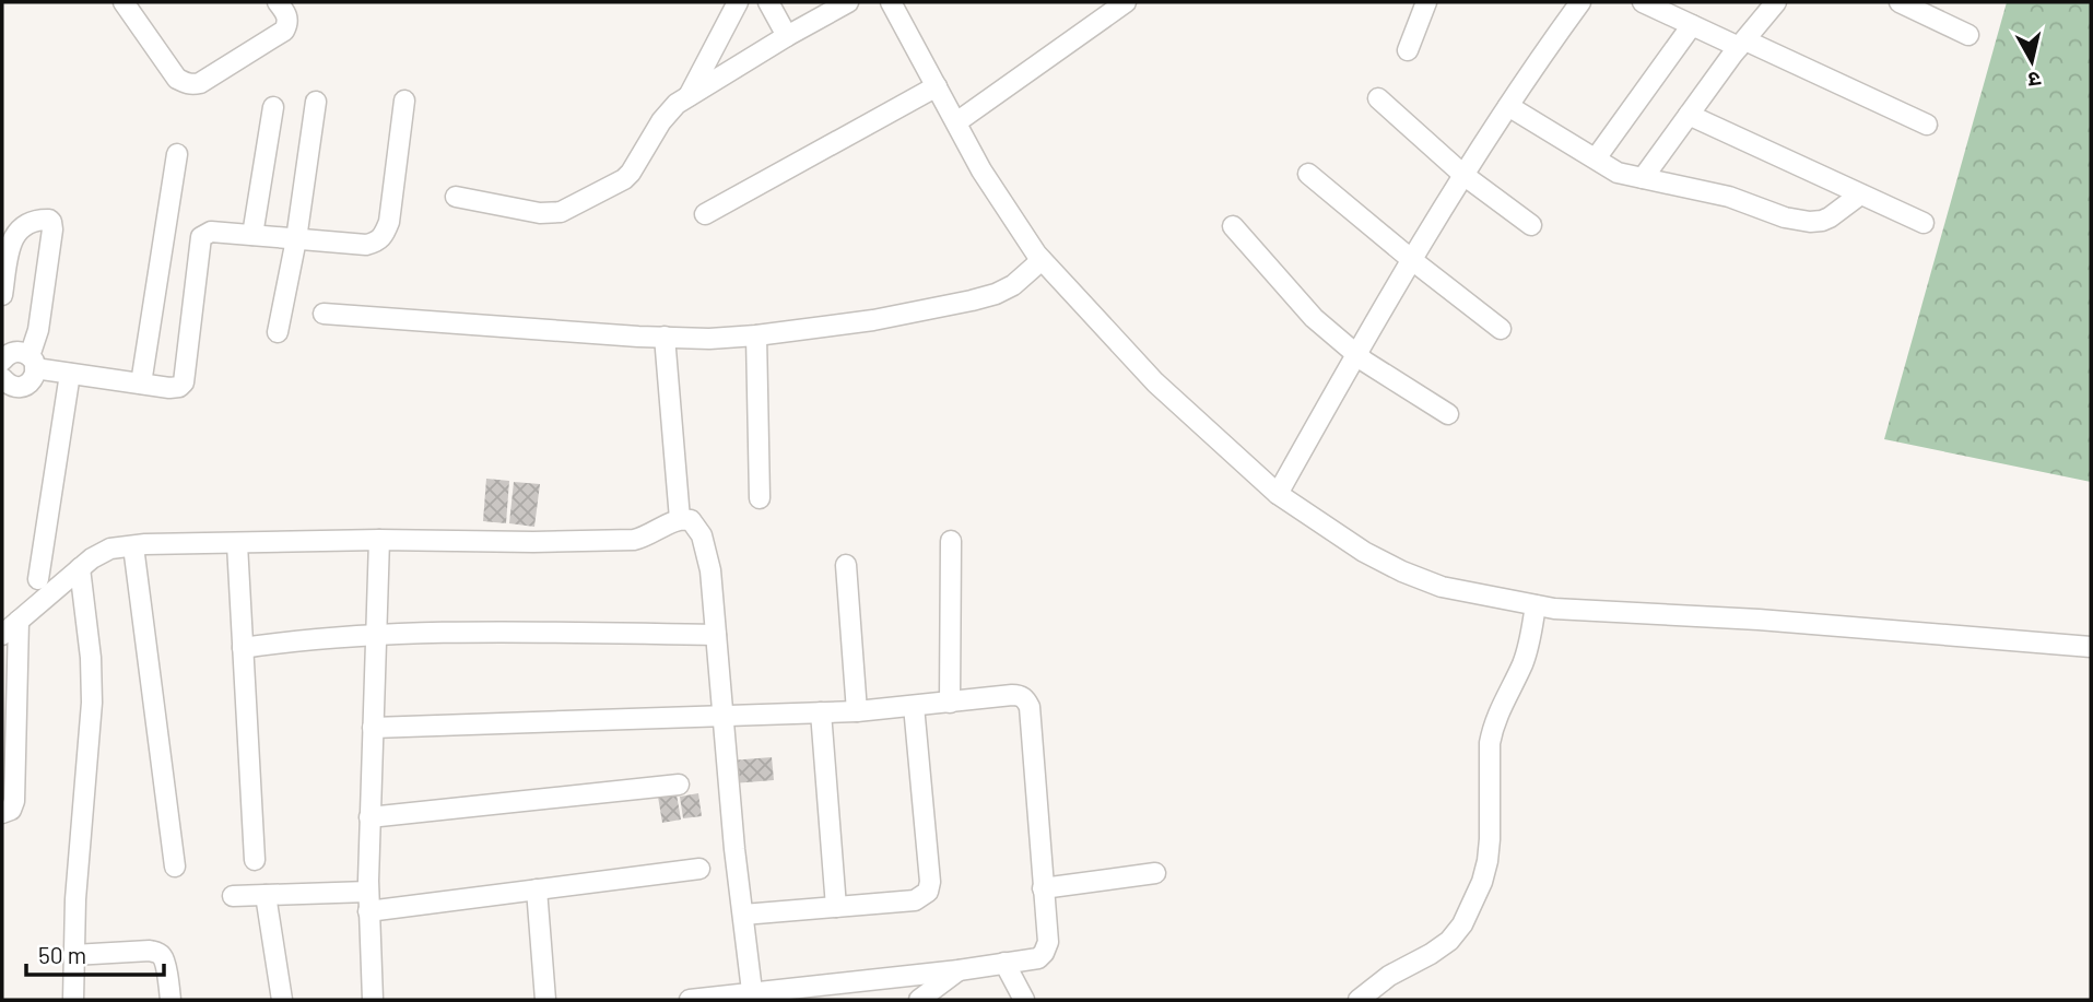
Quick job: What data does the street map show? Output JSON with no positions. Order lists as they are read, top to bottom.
{
  "scale_bar": "50 m",
  "north": "bottom"
}
